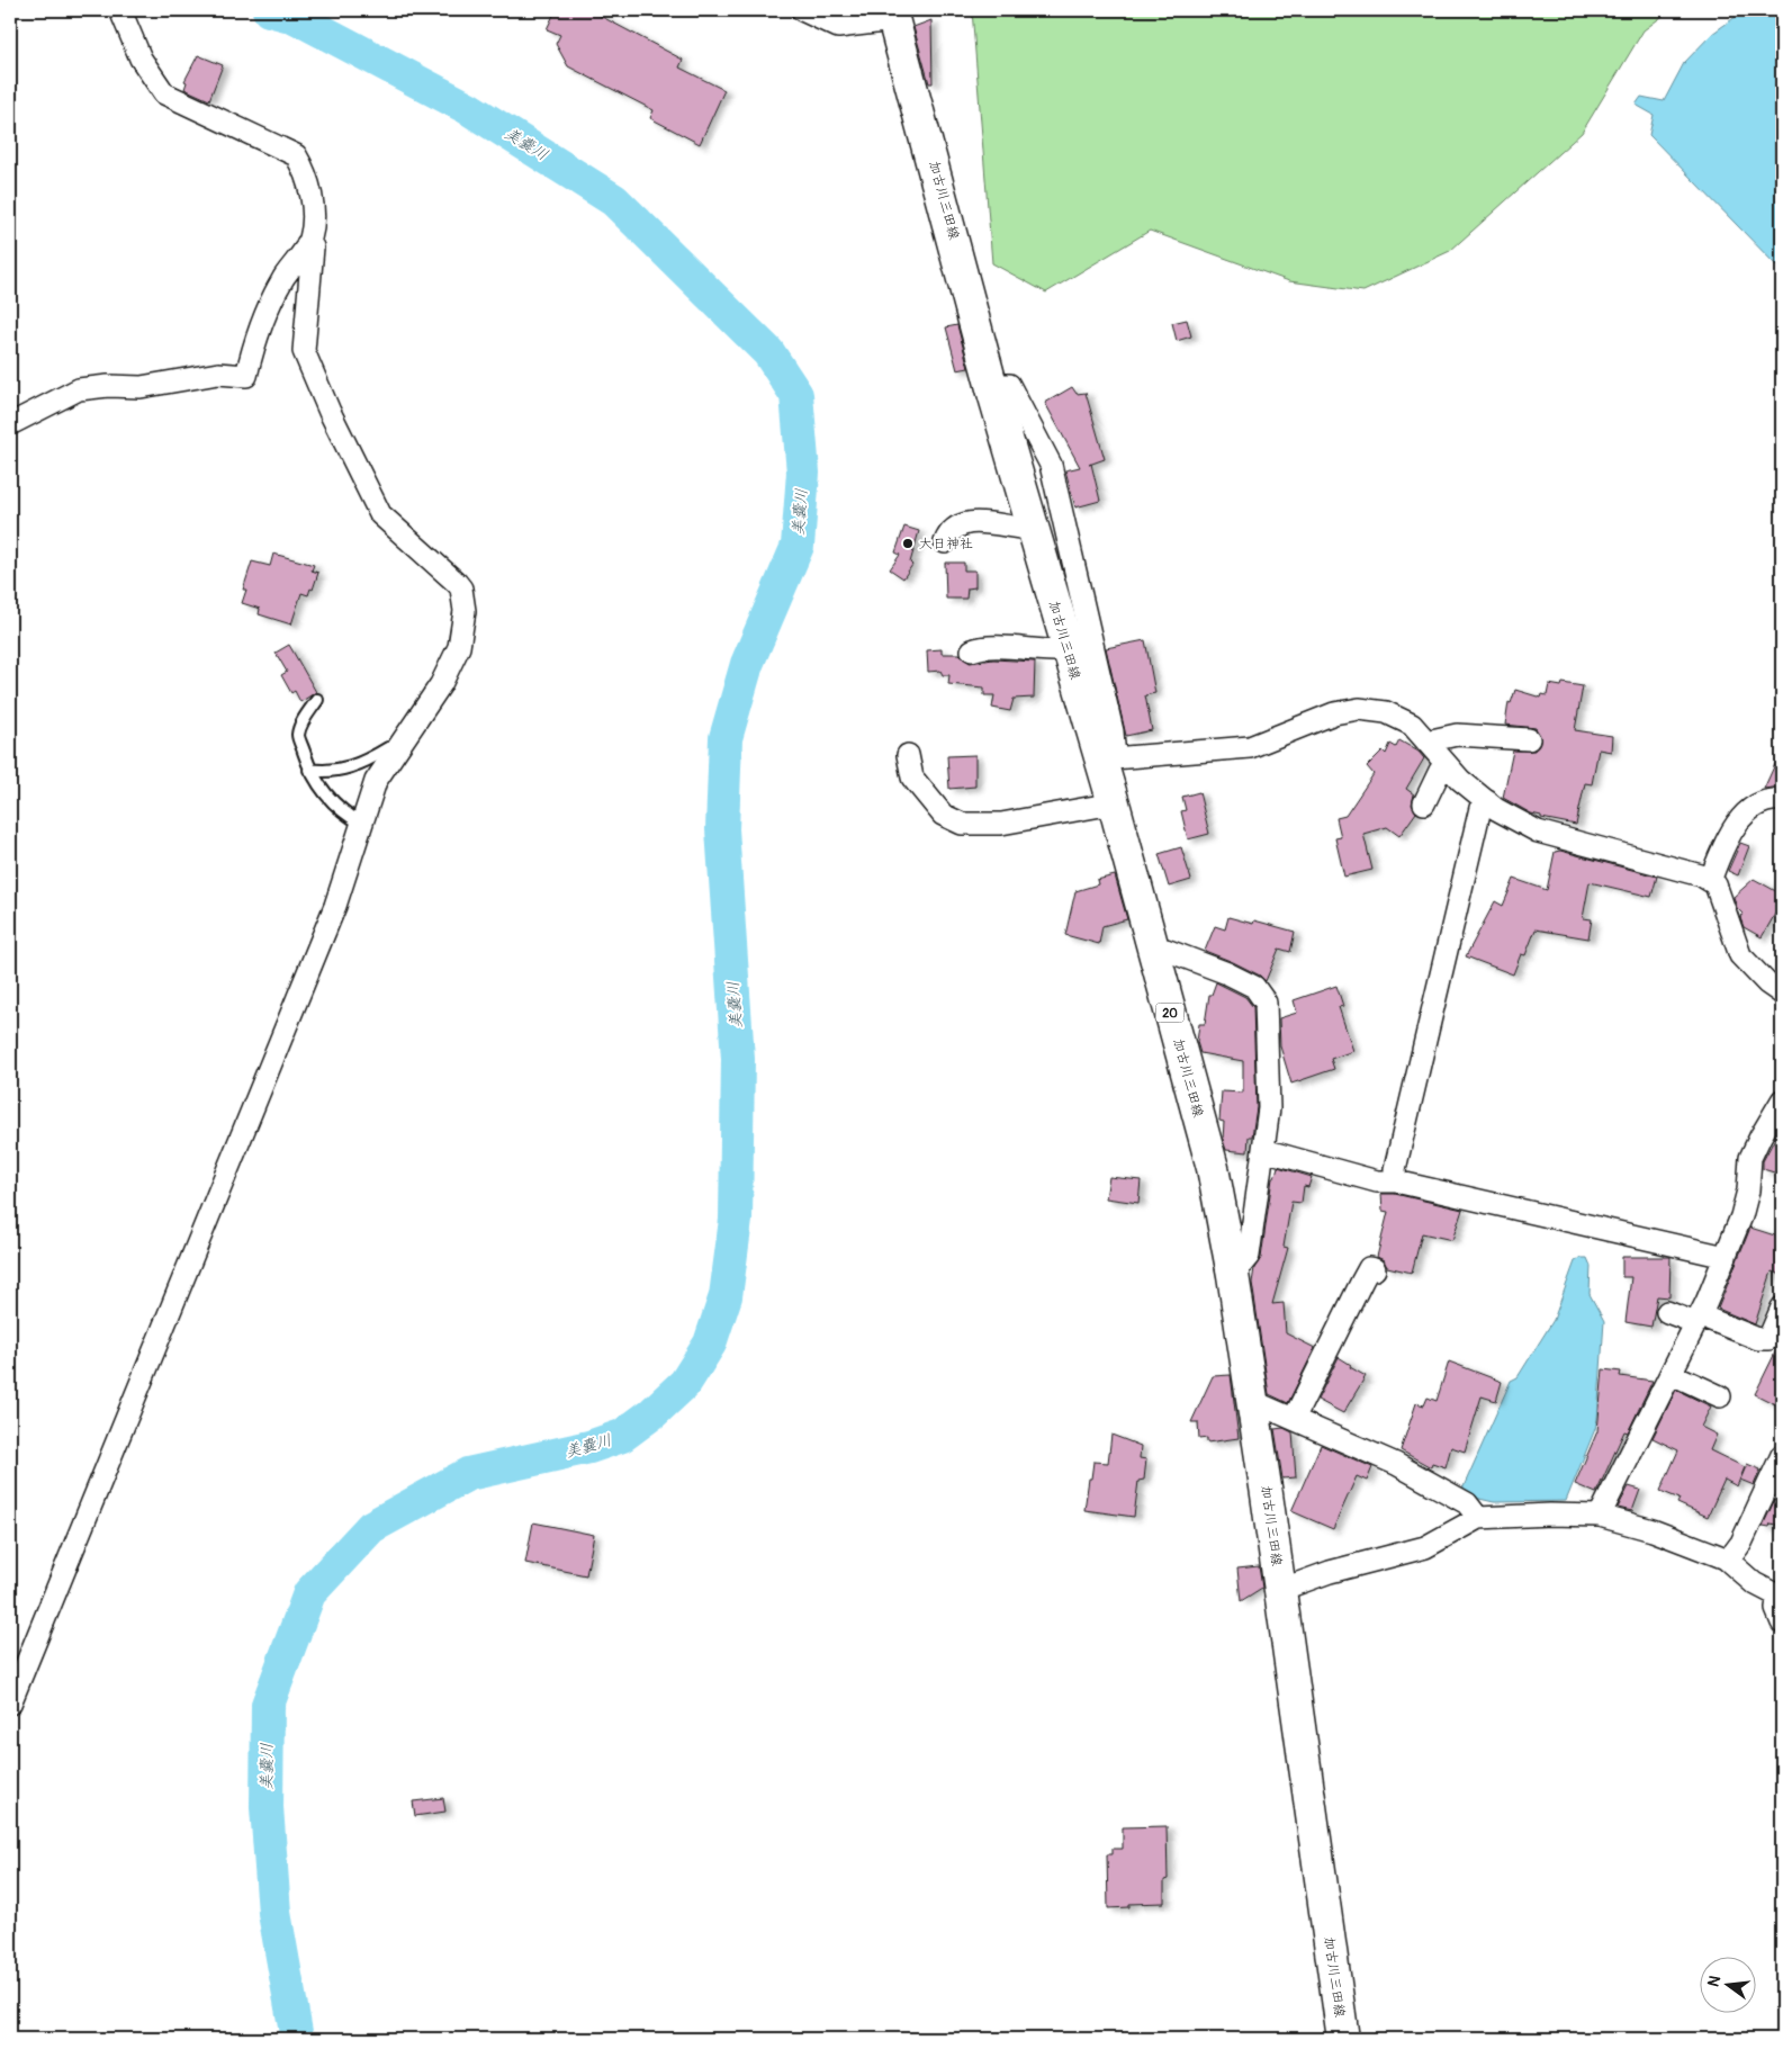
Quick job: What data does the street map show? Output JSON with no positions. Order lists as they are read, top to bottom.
{
  "streets": {
    "main road": ["加古川三田線", "20"]
  },
  "water": ["美嚢川"],
  "places": ["大日神社"],
  "north": "left"
}
